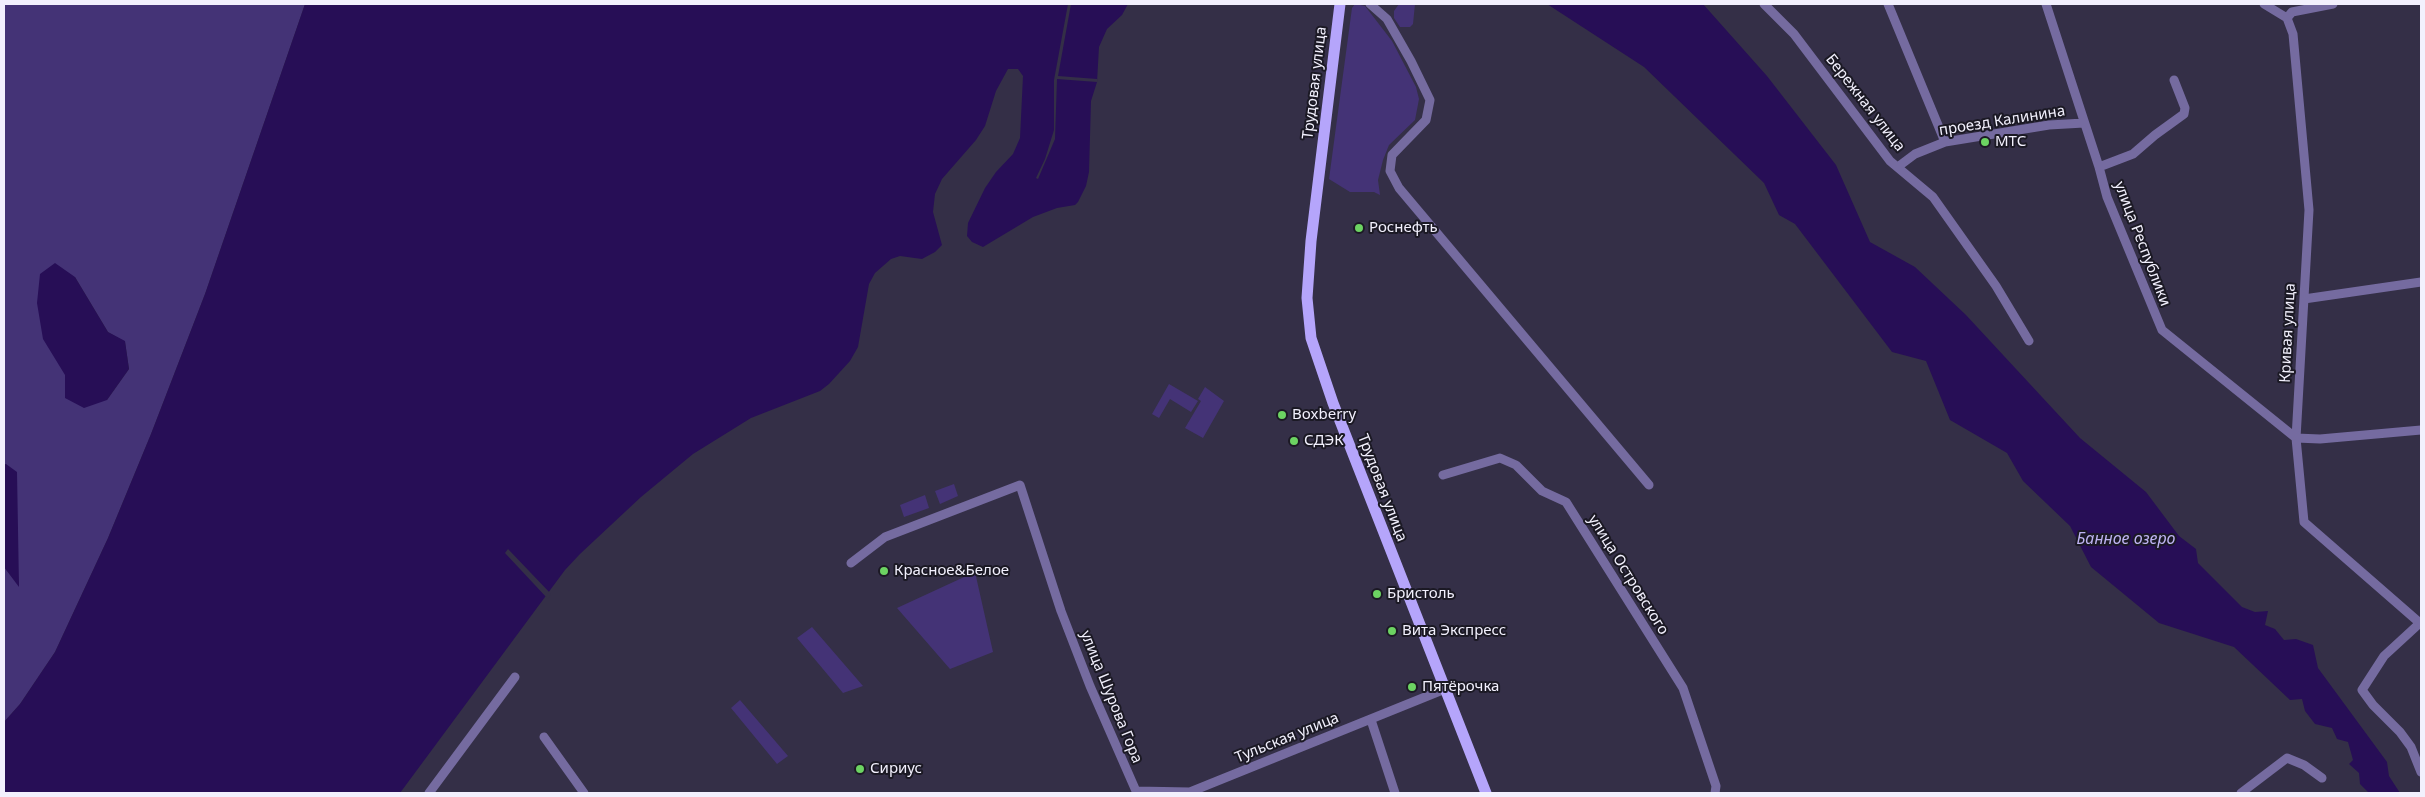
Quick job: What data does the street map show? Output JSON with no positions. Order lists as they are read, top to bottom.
{
  "streets": {
    "main road": ["Трудовая улица"],
    "street": [
      "Бережная улица",
      "проезд Калинина",
      "улица Республики",
      "Кривая улица",
      "улица Островского",
      "улица Шурова Гора",
      "Тульская улица"
    ]
  },
  "crossings": [
    ["Трудовая улица", "Тульская улица"],
    ["Бережная улица", "проезд Калинина"],
    ["проезд Калинина", "улица Республики"],
    ["улица Республики", "Кривая улица"],
    ["улица Шурова Гора", "Тульская улица"]
  ],
  "water": ["Банное озеро"],
  "places": [
    "МТС",
    "Роснефть",
    "Boxberry",
    "СДЭК",
    "Красное&Белое",
    "Бристоль",
    "Вита Экспресс",
    "Пятёрочка",
    "Сириус"
  ]
}
